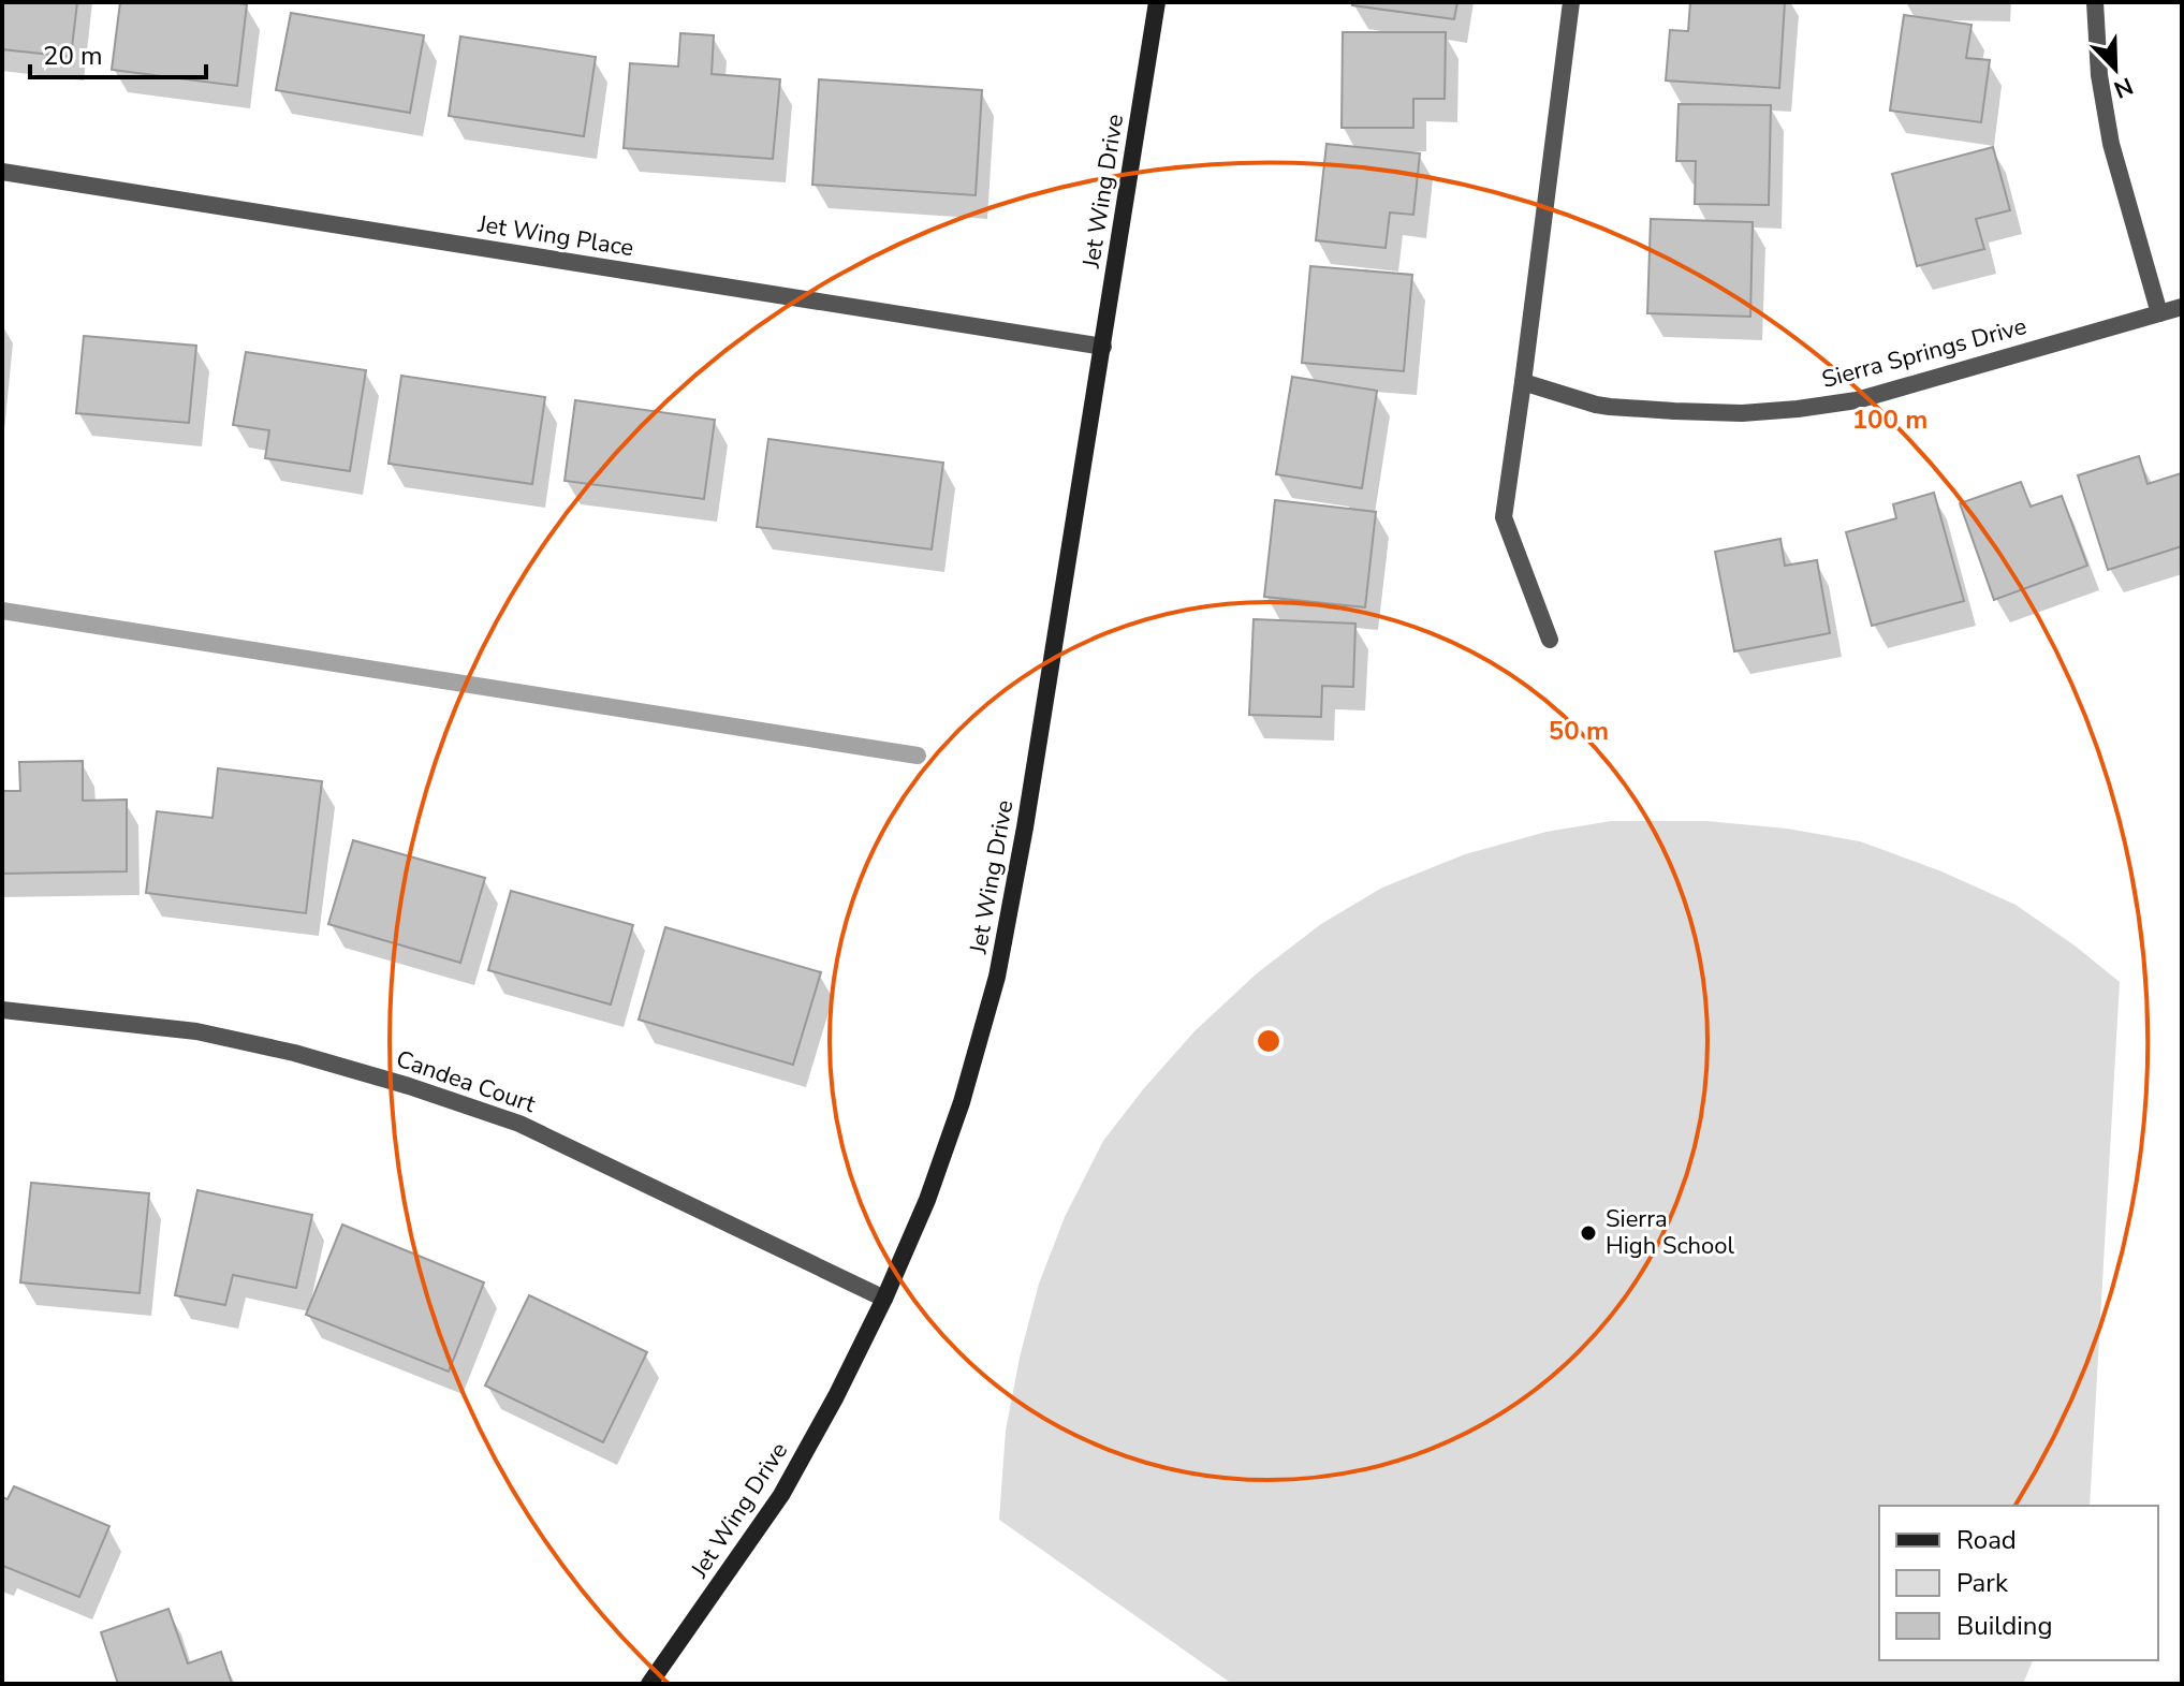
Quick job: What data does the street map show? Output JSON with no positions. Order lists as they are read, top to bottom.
{
  "streets": {
    "main road": ["Jet Wing Drive"],
    "street": ["Jet Wing Place", "Sierra Springs Drive", "Candea Court"]
  },
  "crossings": [
    ["Jet Wing Drive", "Jet Wing Place"],
    ["Jet Wing Drive", "Candea Court"]
  ],
  "places": ["Sierra High School"],
  "legend": ["Road", "Park", "Building"],
  "scale_bar": "20 m",
  "north": "bottom right",
  "rings": ["100 m", "50 m"]
}
